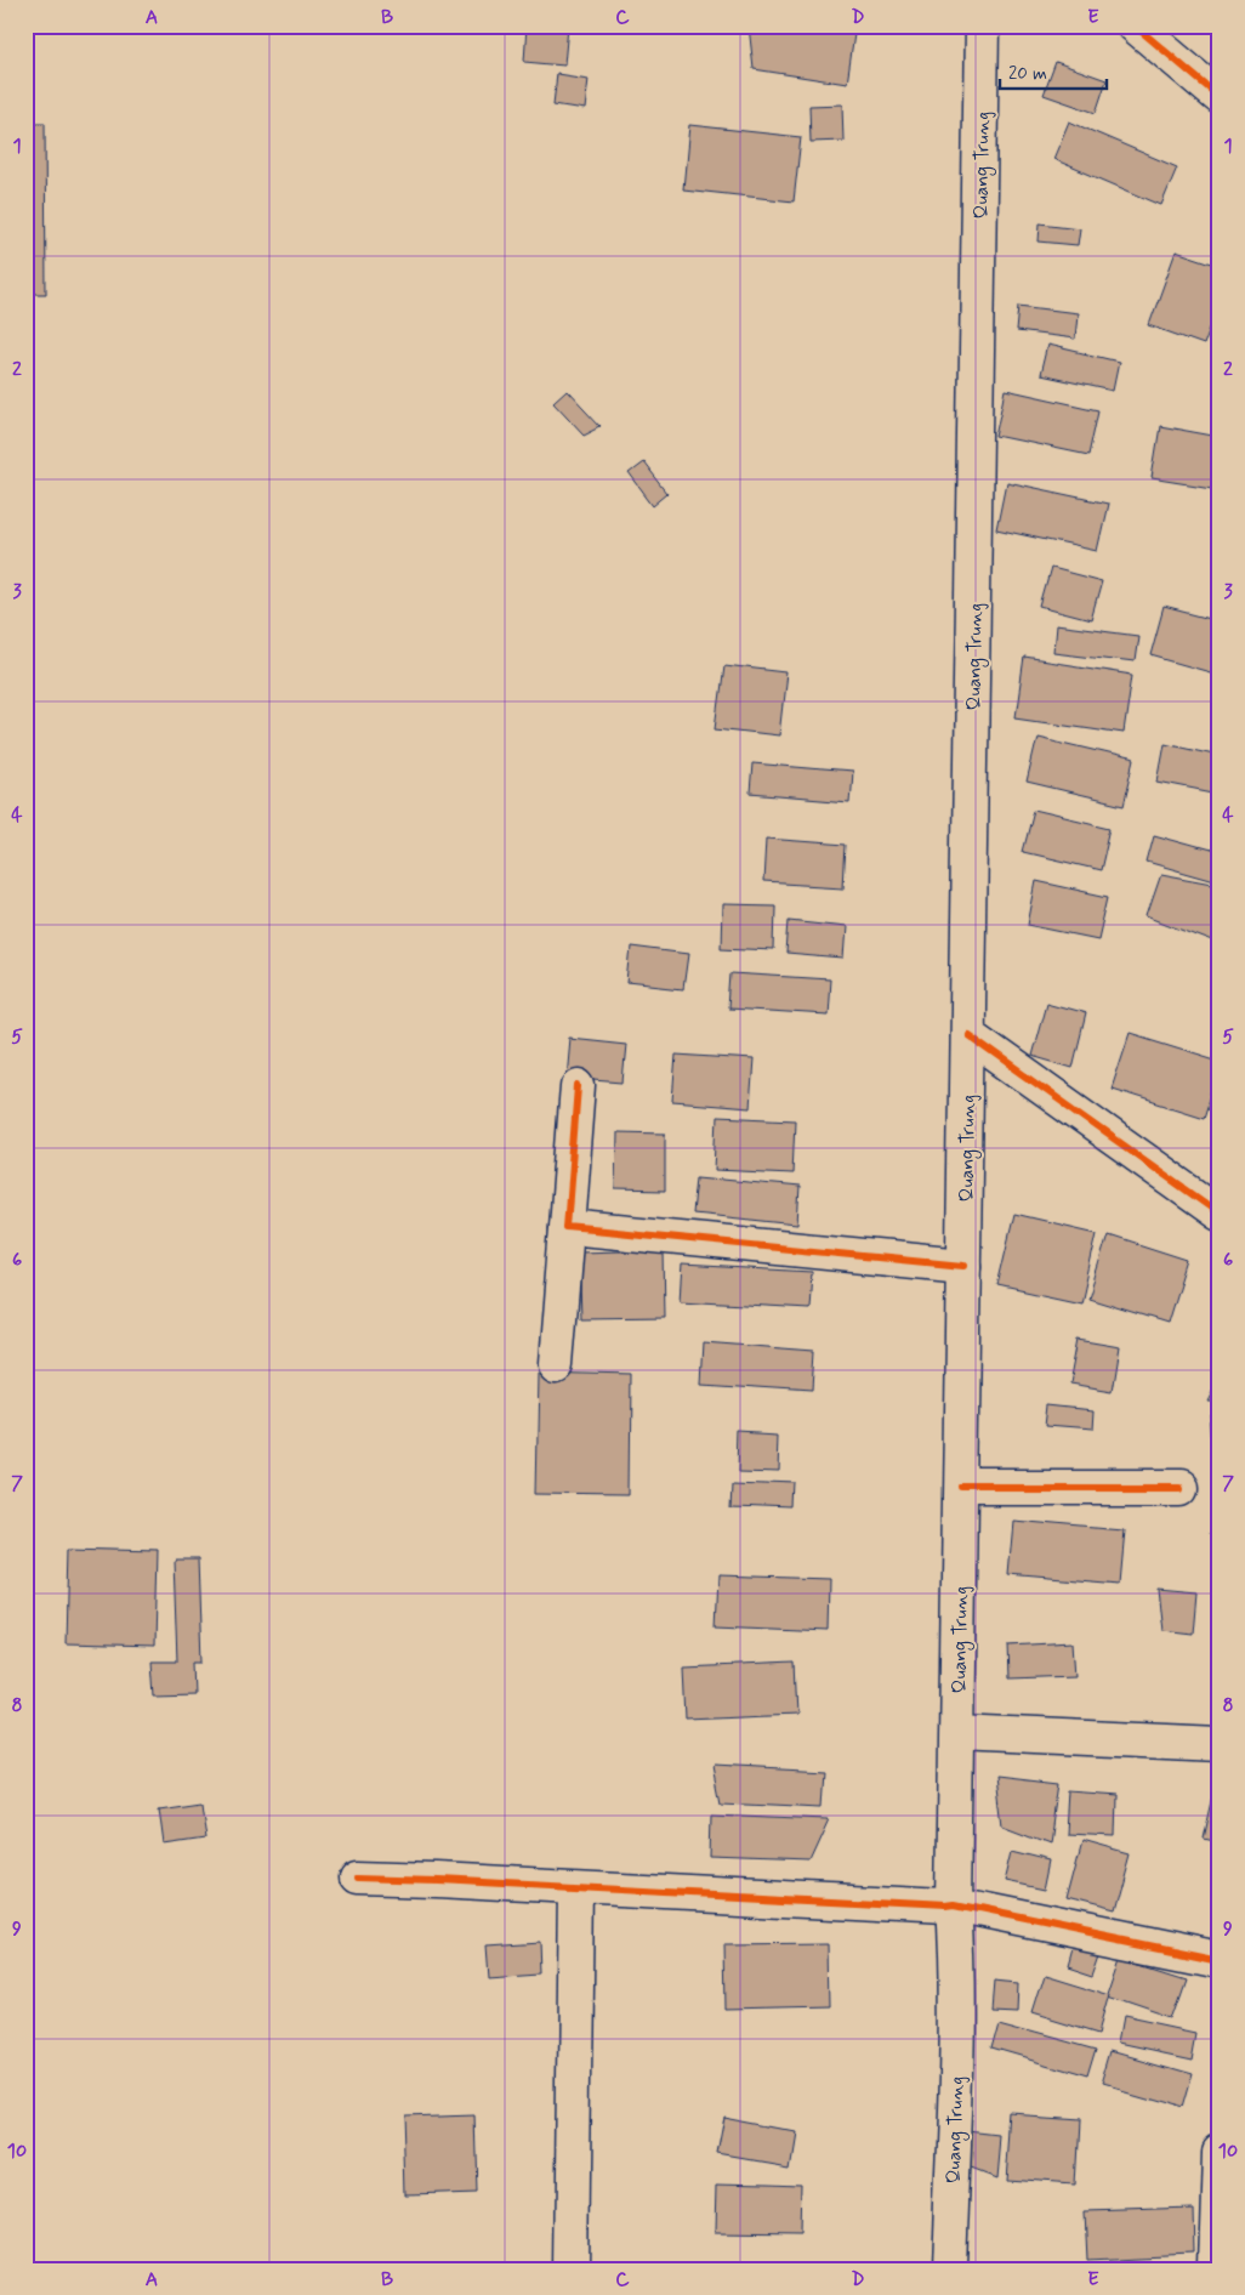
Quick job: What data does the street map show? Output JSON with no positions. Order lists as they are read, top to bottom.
{
  "streets": {
    "street": ["Quang Trung"]
  },
  "scale_bar": "20 m",
  "grid": {
    "columns": [
      "A",
      "B",
      "C",
      "D",
      "E"
    ],
    "rows": [
      "1",
      "2",
      "3",
      "4",
      "5",
      "6",
      "7",
      "8",
      "9",
      "10"
    ]
  }
}
